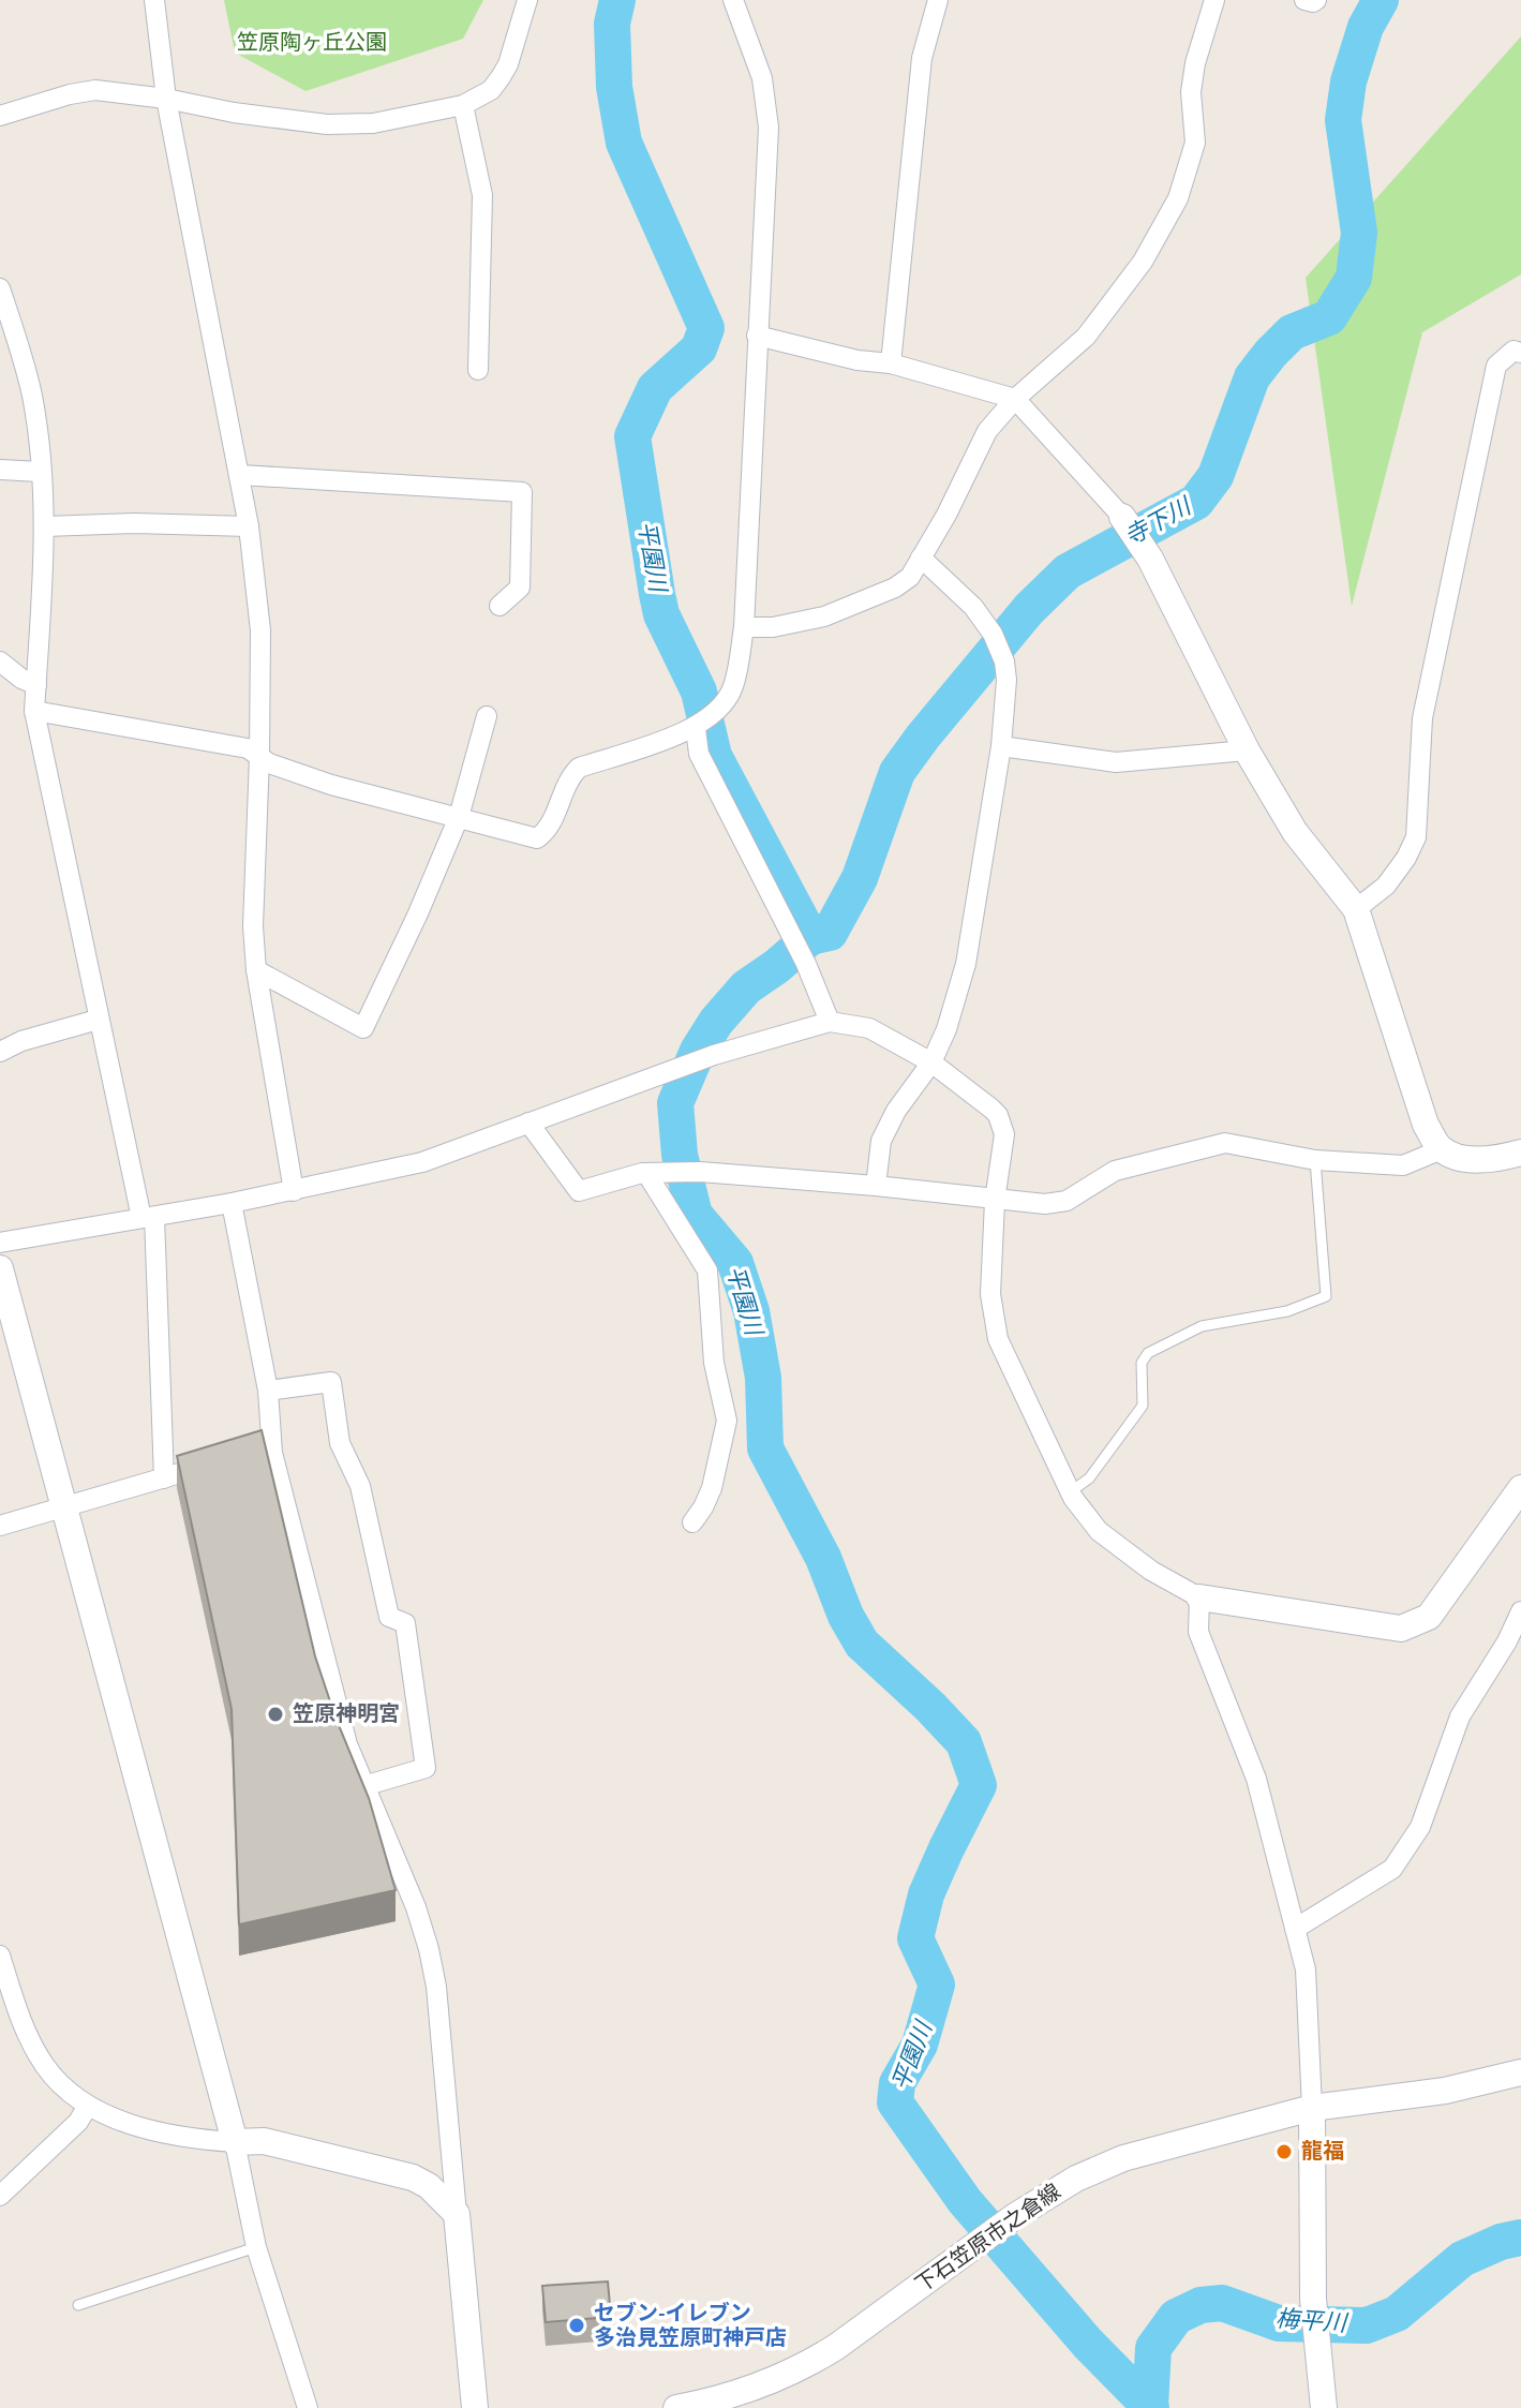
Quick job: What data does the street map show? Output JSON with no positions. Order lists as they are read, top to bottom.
{
  "streets": {
    "street": ["下石笠原市之倉線"]
  },
  "water": ["寺下川", "平園川", "梅平川"],
  "parks": ["笠原陶ヶ丘公園"],
  "places": ["笠原神明宮", "龍福", "セブン-イレブン 多治見笠原町神戸店"]
}
